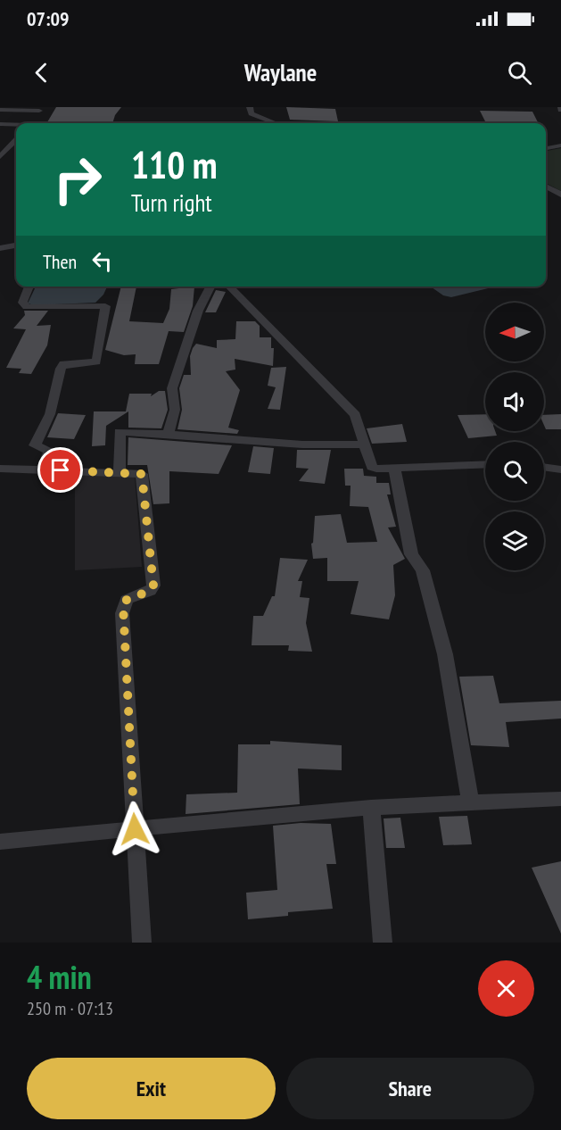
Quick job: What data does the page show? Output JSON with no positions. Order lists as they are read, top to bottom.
{
  "north": "left",
  "page": {
    "status": "07:09",
    "header": "Waylane",
    "turn": ["110 m", "Turn right"],
    "then": "Then",
    "heading": ["4 min", "250 m · 07:13"],
    "buttons": ["Exit", "Share"]
  }
}
